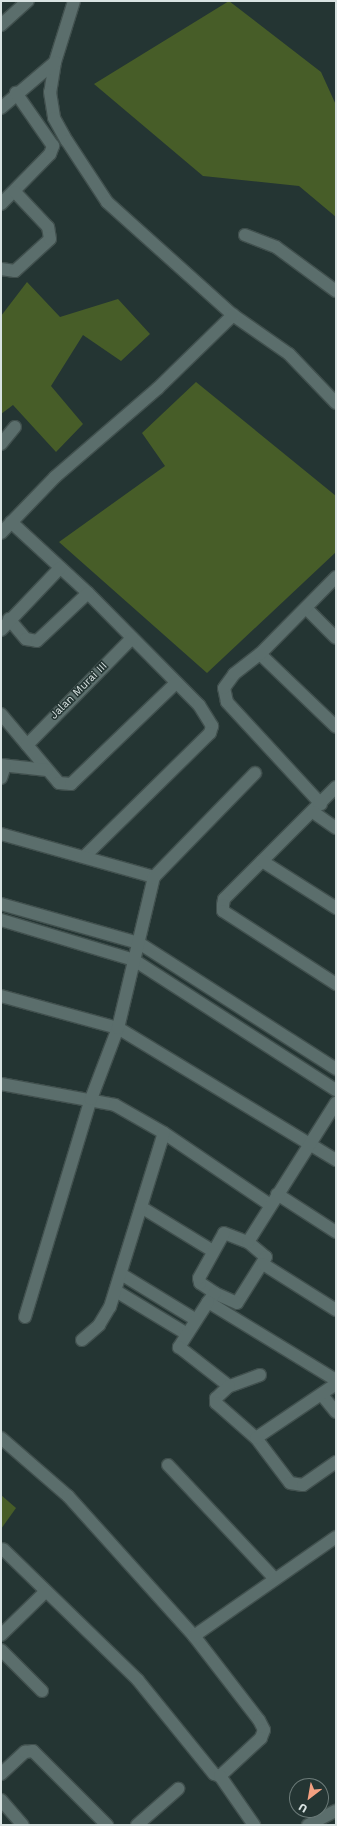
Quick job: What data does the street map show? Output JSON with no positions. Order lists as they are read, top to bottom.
{
  "streets": {
    "street": ["Jalan Murai III"]
  },
  "north": "bottom left"
}
